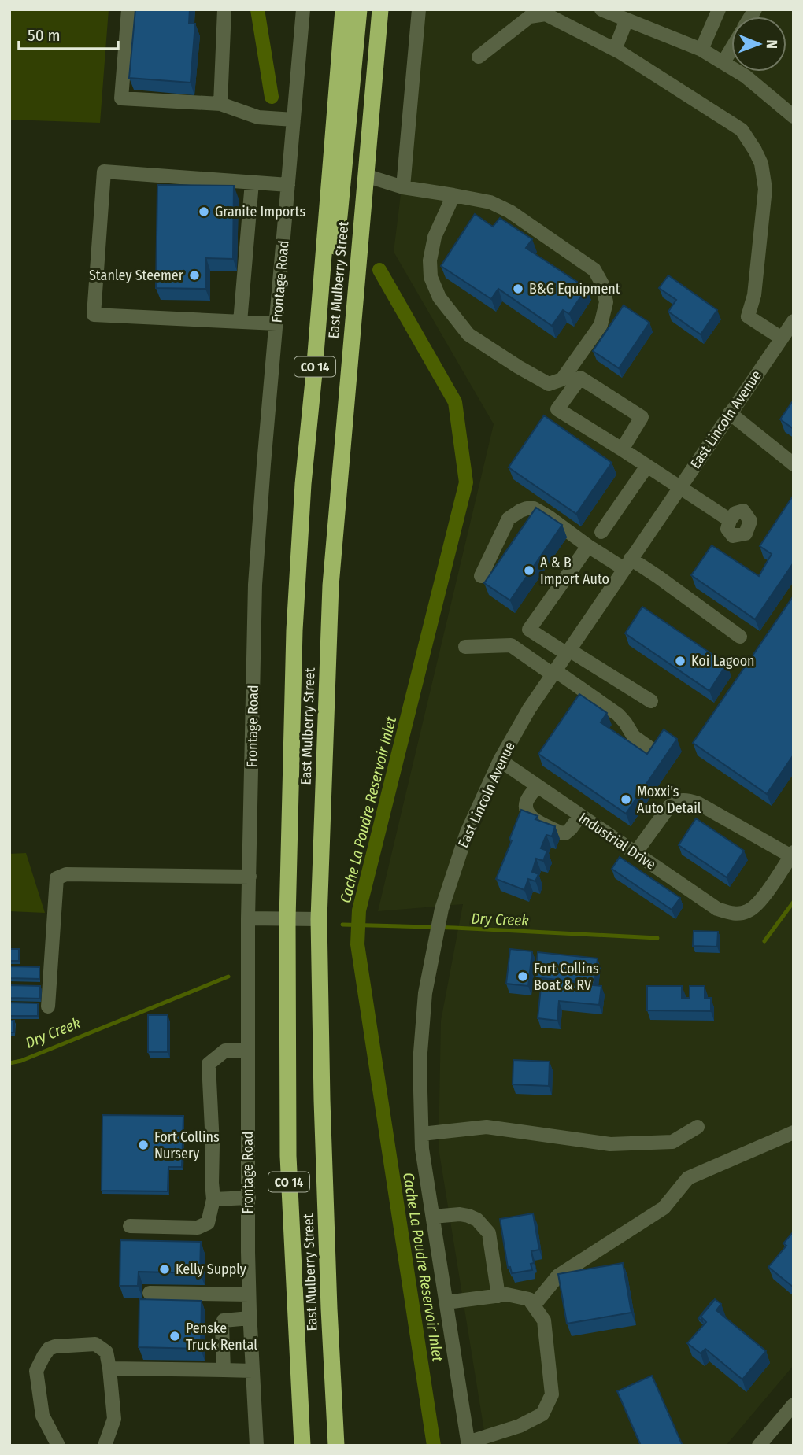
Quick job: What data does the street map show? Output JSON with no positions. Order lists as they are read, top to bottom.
{
  "streets": {
    "highway": ["East Mulberry Street", "CO 14"],
    "street": ["Frontage Road", "East Lincoln Avenue", "Industrial Drive"]
  },
  "crossings": [
    ["East Lincoln Avenue", "Industrial Drive"]
  ],
  "water": ["Cache La Poudre Reservoir Inlet", "Dry Creek"],
  "places": [
    "Granite Imports",
    "Stanley Steemer",
    "B&G Equipment",
    "A & B Import Auto",
    "Koi Lagoon",
    "Moxxi's Auto Detail",
    "Fort Collins Boat & RV",
    "Fort Collins Nursery",
    "Kelly Supply",
    "Penske Truck Rental"
  ],
  "scale_bar": "50 m",
  "north": "right"
}
